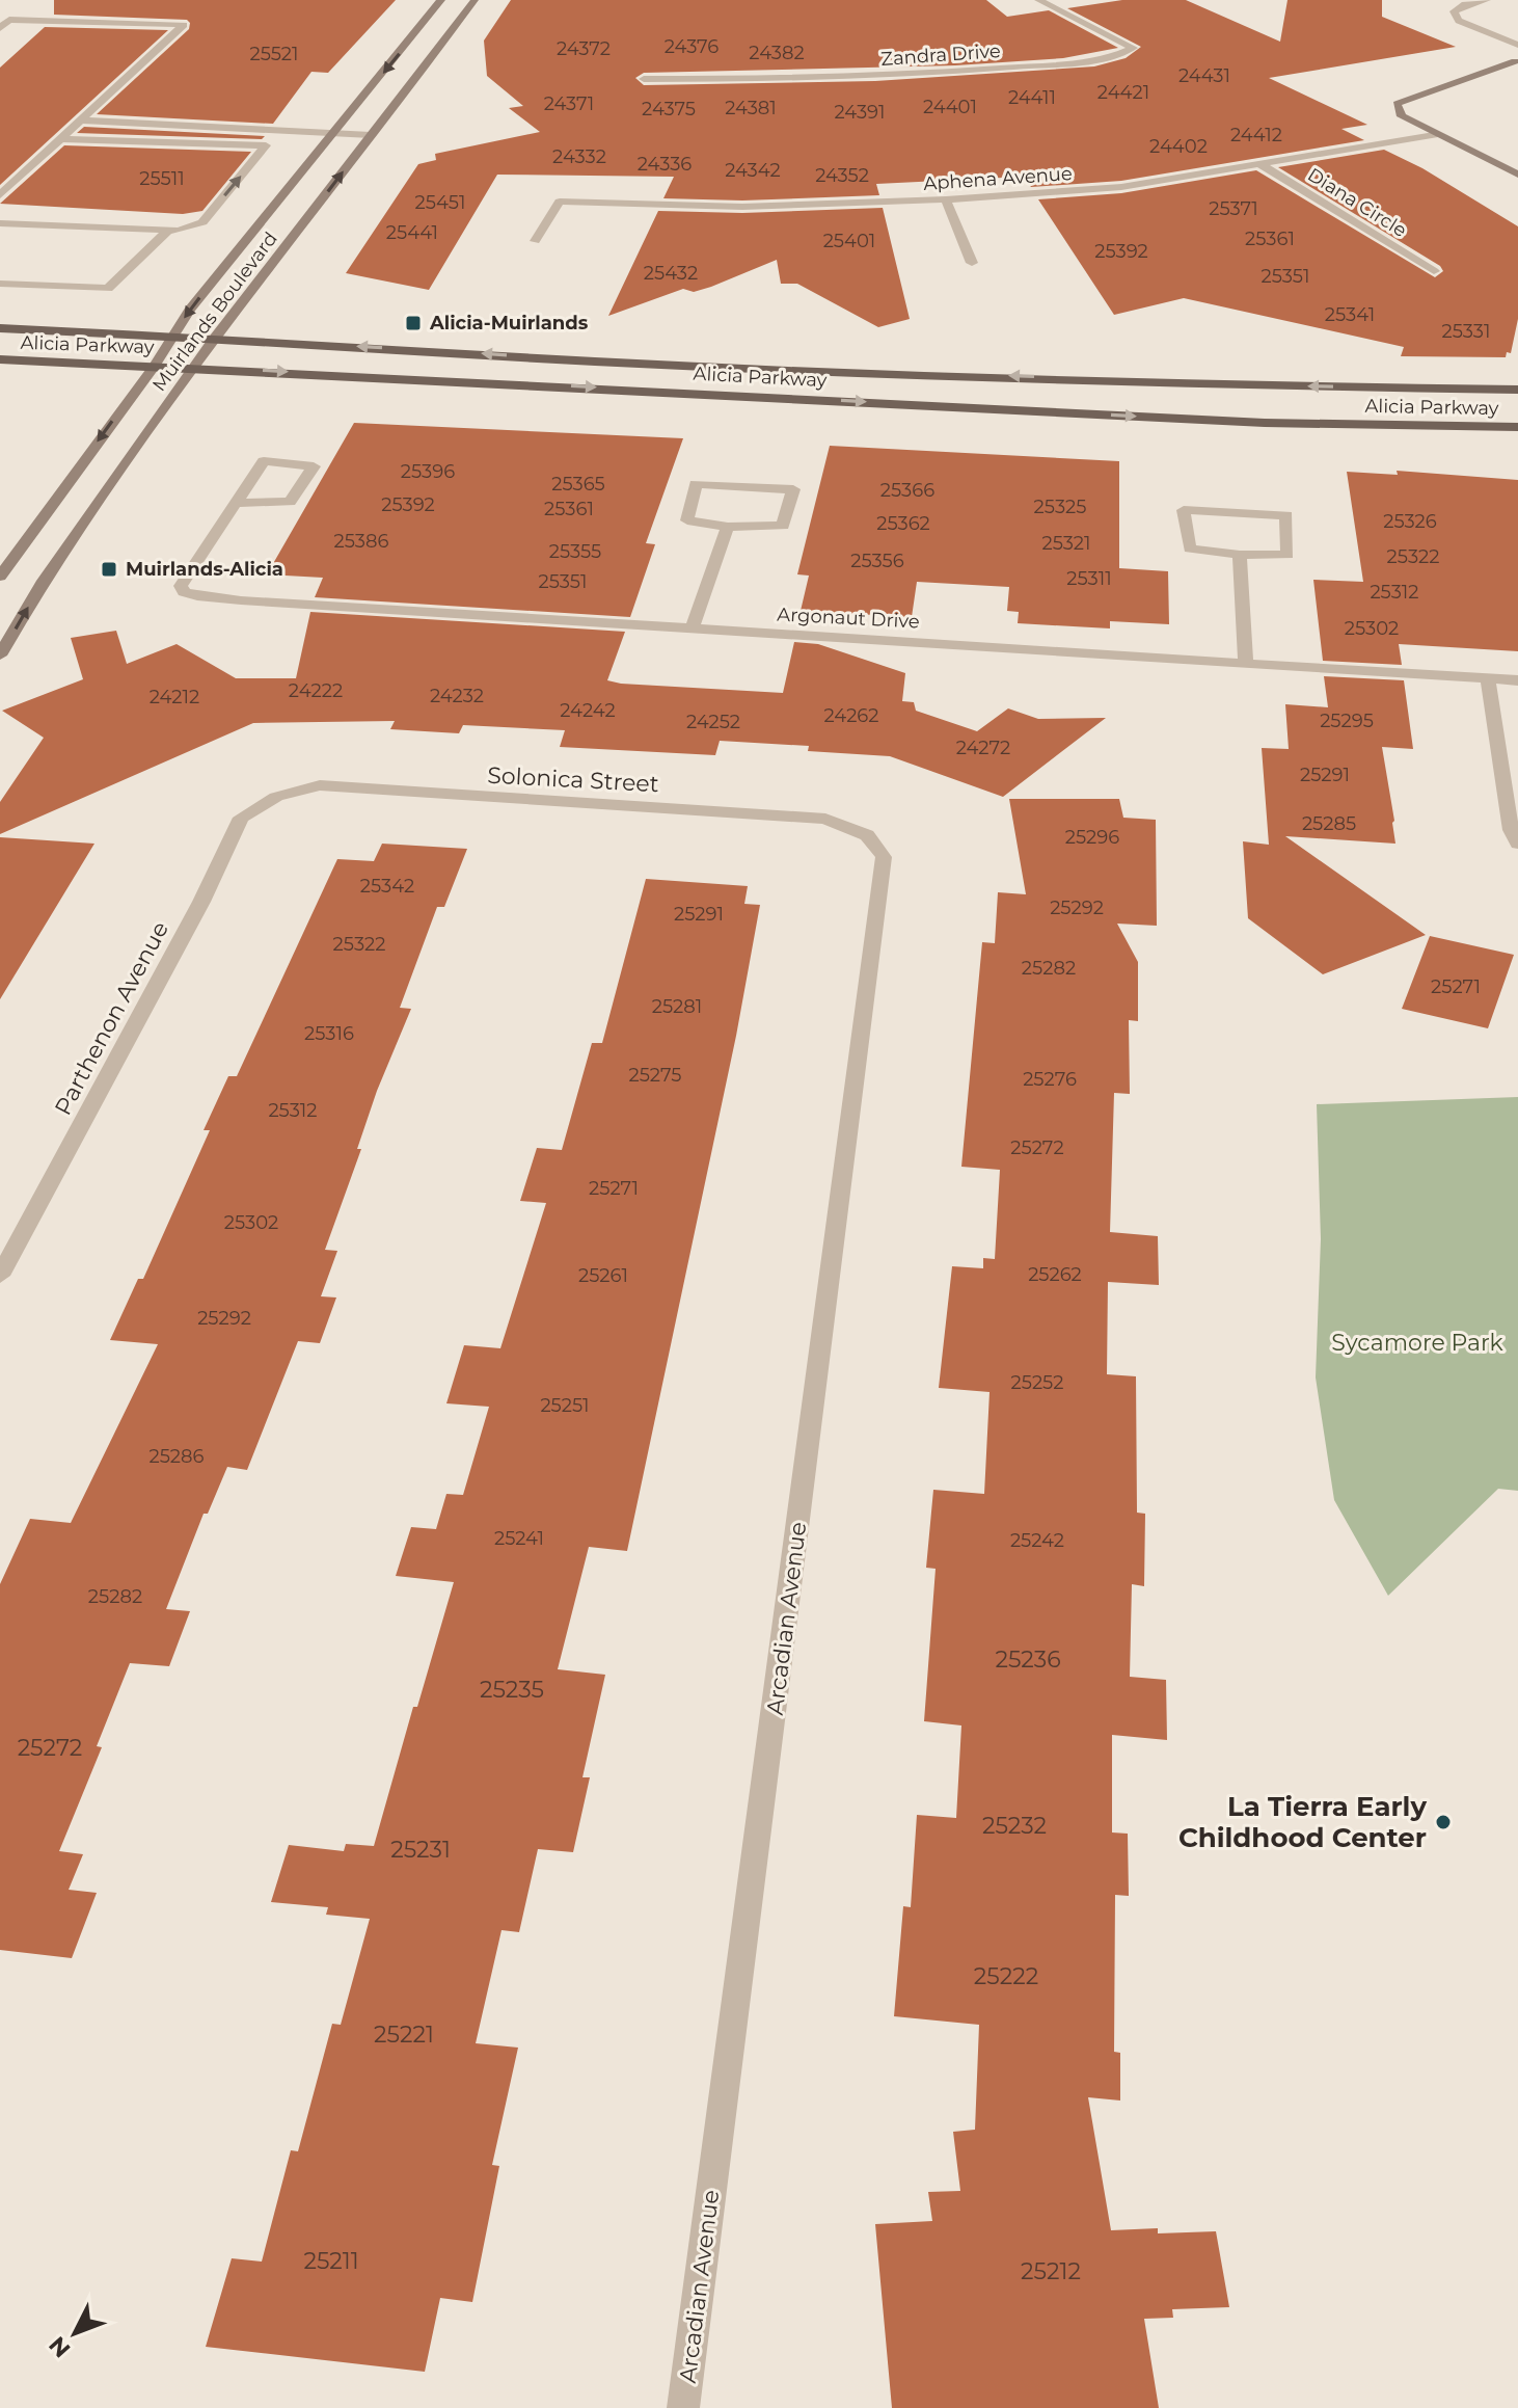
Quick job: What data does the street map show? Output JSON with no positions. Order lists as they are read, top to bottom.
{
  "streets": {
    "main road": ["Muirlands Boulevard", "Alicia Parkway"],
    "street": [
      "Zandra Drive",
      "Aphena Avenue",
      "Diana Circle",
      "Argonaut Drive",
      "Solonica Street",
      "Parthenon Avenue",
      "Arcadian Avenue"
    ]
  },
  "crossings": [
    ["Aphena Avenue", "Diana Circle"],
    ["Muirlands Boulevard", "Alicia Parkway"],
    ["Solonica Street", "Parthenon Avenue"],
    ["Solonica Street", "Arcadian Avenue"]
  ],
  "parks": ["Sycamore Park"],
  "places": {
    "transit": ["Alicia-Muirlands", "Muirlands-Alicia"],
    "other": ["La Tierra Early Childhood Center"]
  },
  "house_numbers": [
    "24376",
    "24372",
    "24382",
    "25521",
    "24431",
    "24421",
    "24411",
    "24371",
    "24401",
    "24381",
    "24375",
    "24391",
    "24412",
    "24402",
    "24332",
    "24336",
    "24342",
    "24352",
    "25511",
    "25451",
    "25371",
    "25441",
    "25361",
    "25401",
    "25392",
    "25432",
    "25351",
    "25341",
    "25331",
    "25396",
    "25365",
    "25366",
    "25392",
    "25325",
    "25361",
    "25326",
    "25362",
    "25386",
    "25321",
    "25355",
    "25322",
    "25356",
    "25311",
    "25351",
    "25312",
    "25302",
    "24222",
    "24232",
    "24212",
    "24242",
    "24262",
    "25295",
    "24252",
    "24272",
    "25291",
    "25285",
    "25296",
    "25342",
    "25292",
    "25291",
    "25322",
    "25282",
    "25271",
    "25281",
    "25316",
    "25275",
    "25276",
    "25312",
    "25272",
    "25271",
    "25302",
    "25262",
    "25261",
    "25292",
    "25252",
    "25251",
    "25286",
    "25241",
    "25242",
    "25282",
    "25236",
    "25235",
    "25272",
    "25232",
    "25231",
    "25222",
    "25221",
    "25211",
    "25212"
  ],
  "north": "bottom left"
}
